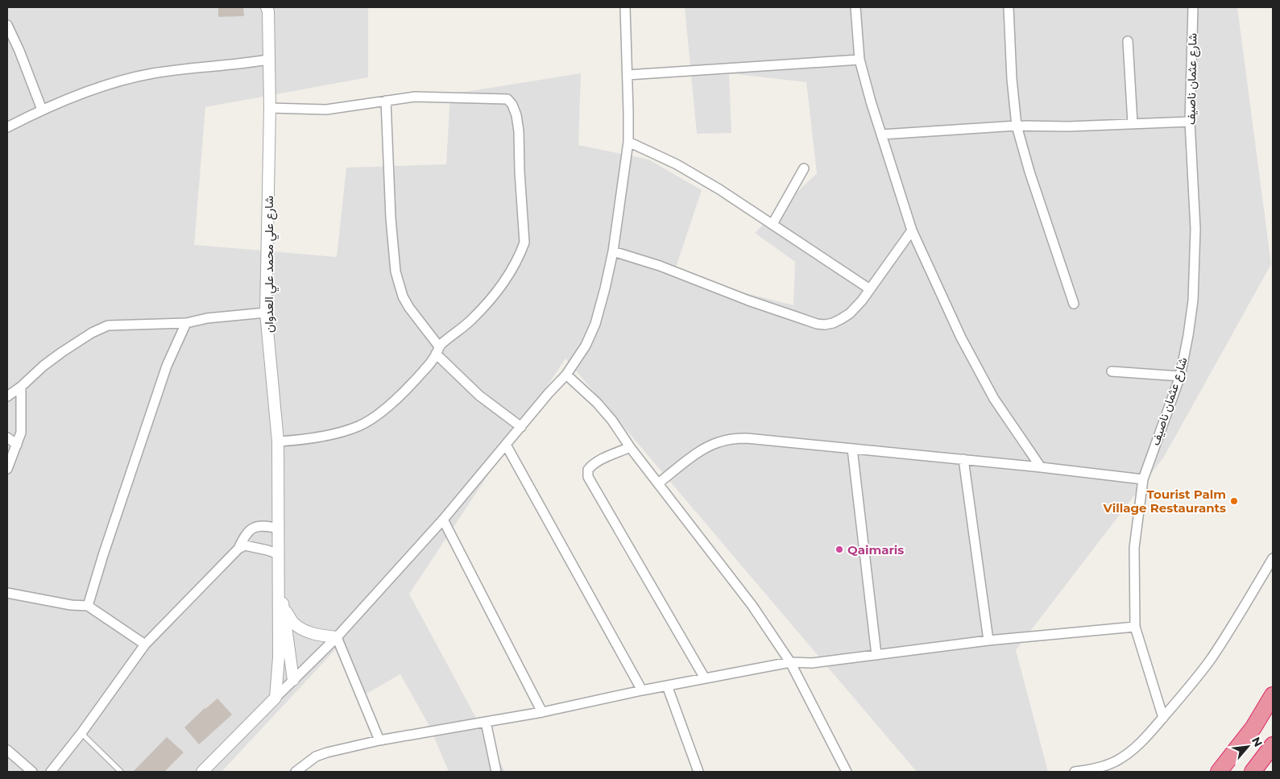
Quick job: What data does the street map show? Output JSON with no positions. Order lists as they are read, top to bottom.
{
  "streets": {
    "street": ["شارع عثمان ناصيف", "شارع علي محمد علي العدوان"]
  },
  "places": ["Tourist Palm Village Restaurants", "Qaimaris"],
  "north": "top right"
}
